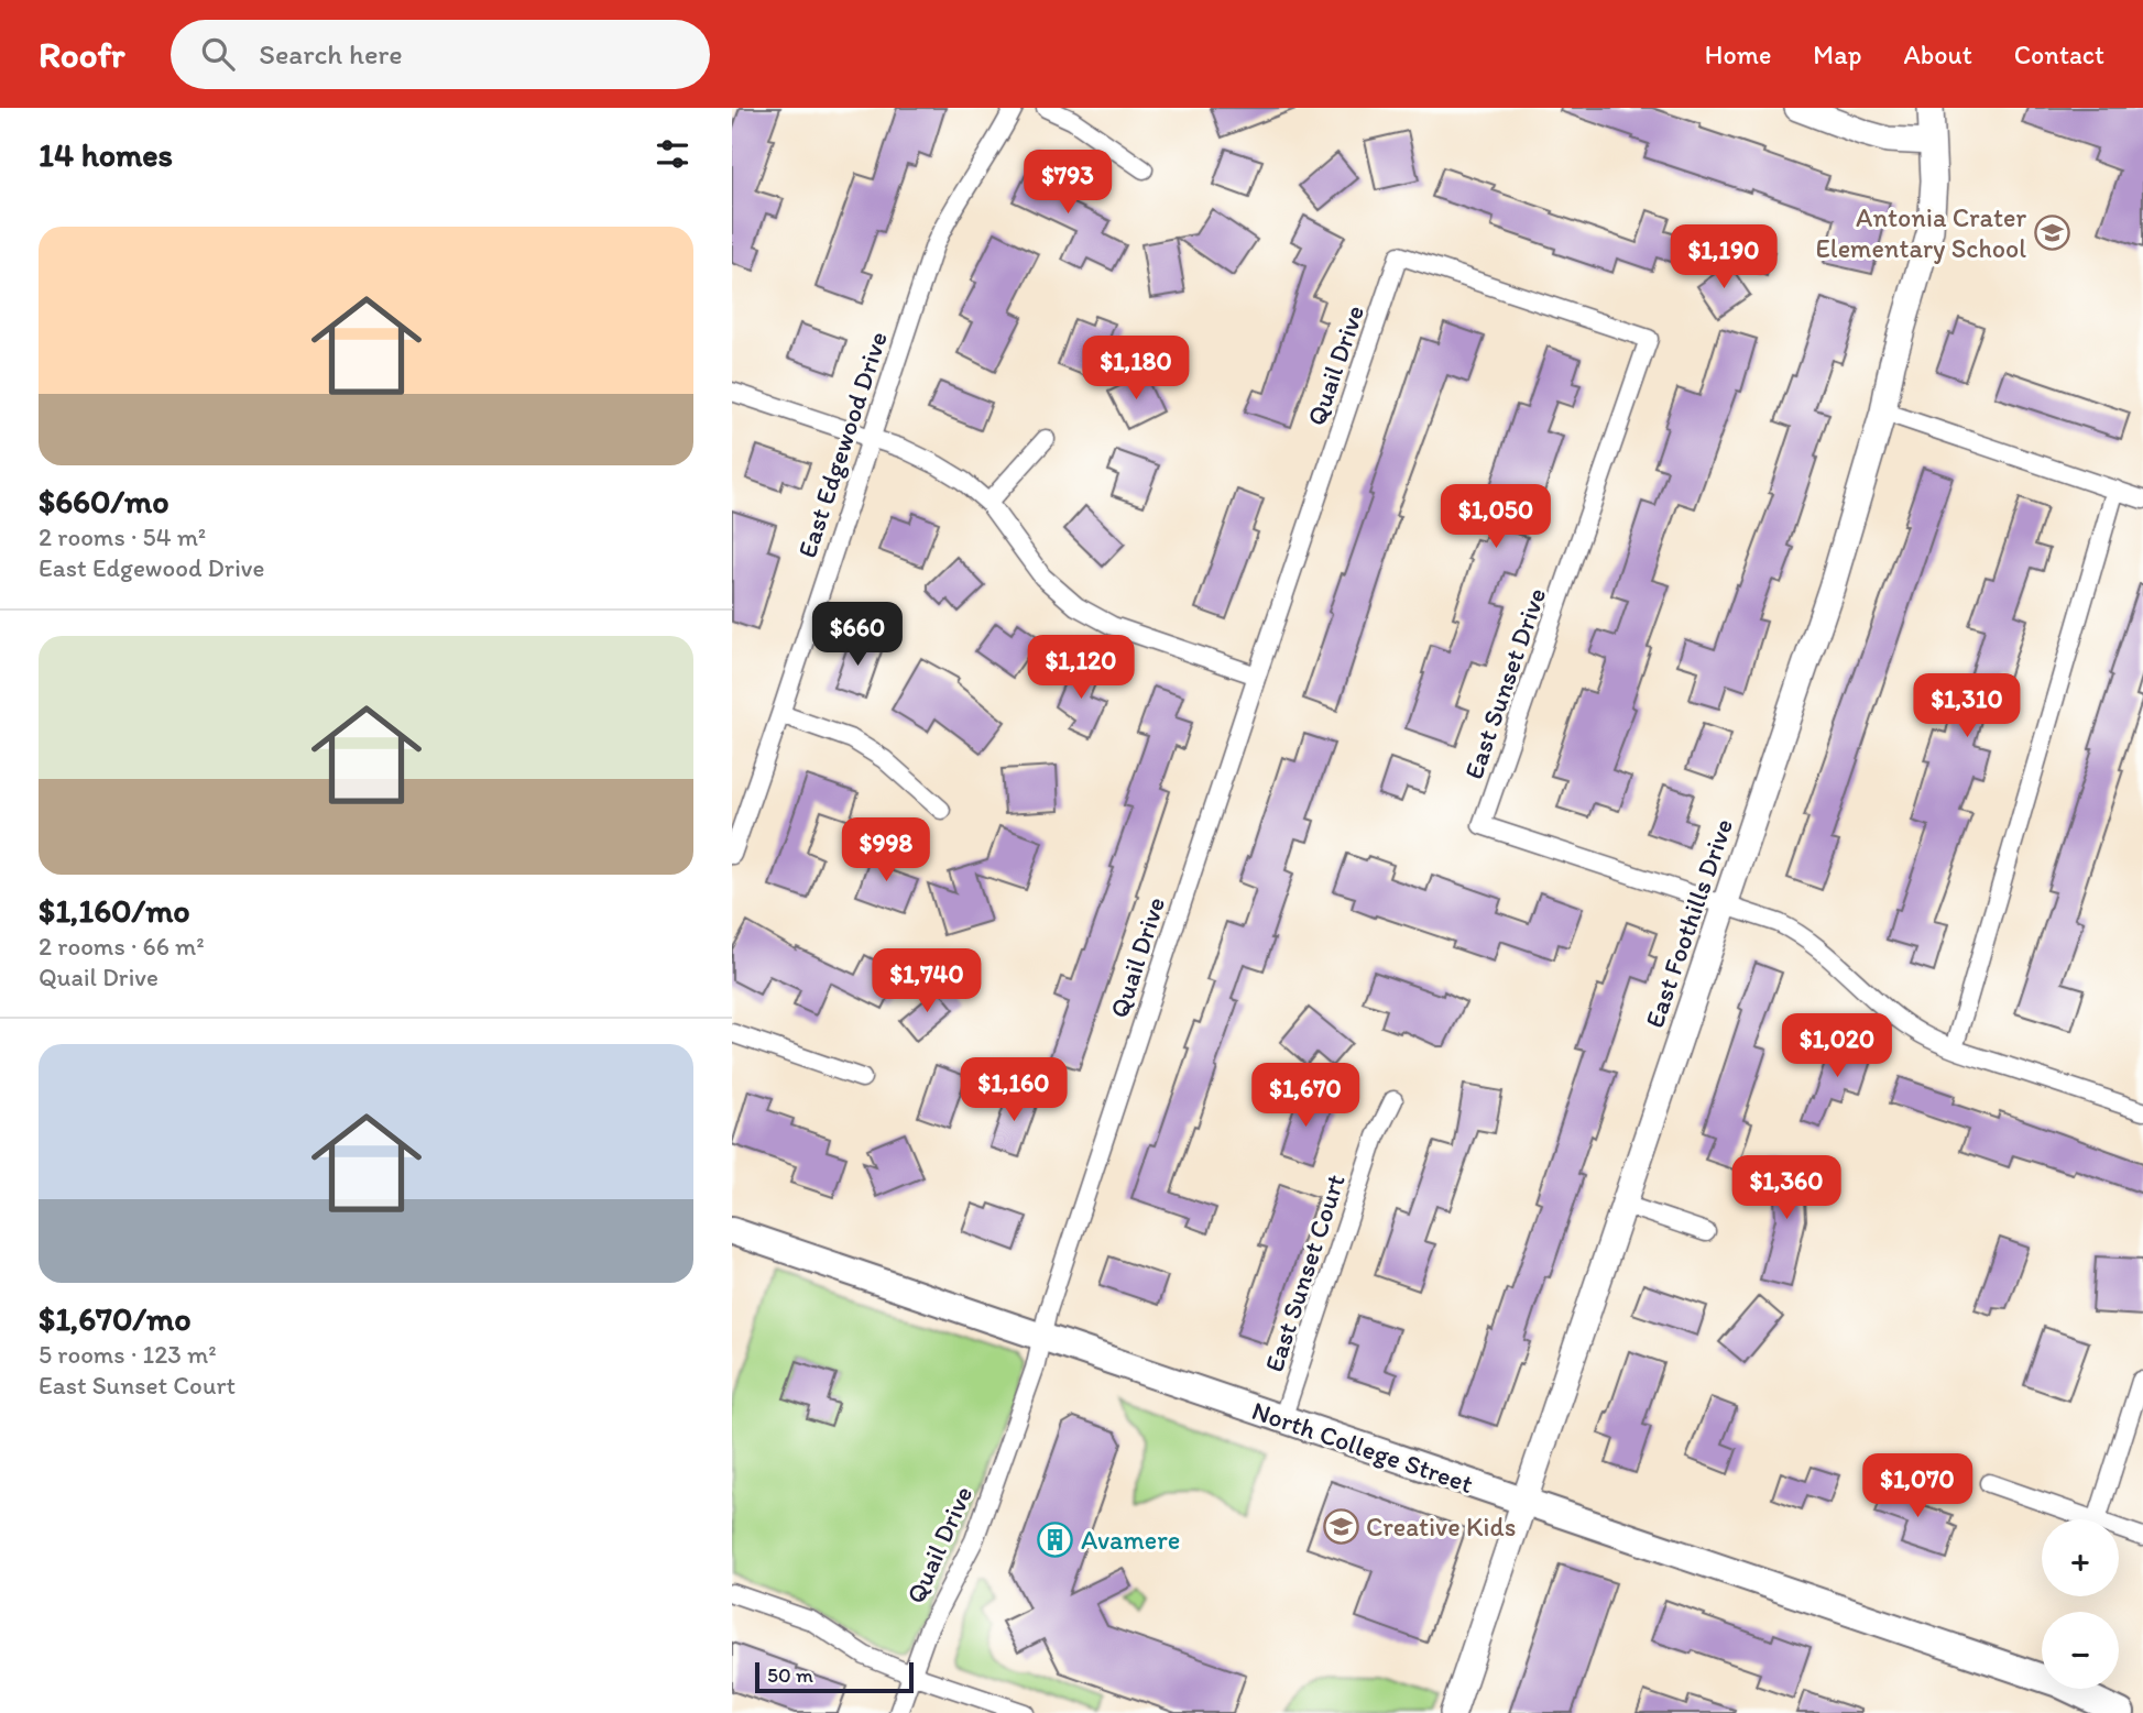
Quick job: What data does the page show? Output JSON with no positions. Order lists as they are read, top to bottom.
{
  "streets": {
    "main road": ["North College Street"],
    "street": [
      "Quail Drive",
      "East Edgewood Drive",
      "East Sunset Drive",
      "East Foothills Drive",
      "East Sunset Court"
    ]
  },
  "crossings": [
    ["Quail Drive", "East Sunset Drive"],
    ["Quail Drive", "North College Street"],
    ["East Sunset Drive", "East Foothills Drive"],
    ["East Foothills Drive", "North College Street"],
    ["East Sunset Court", "North College Street"]
  ],
  "places": {
    "school or university": ["Antonia Crater Elementary School", "Creative Kids"],
    "building": ["Avamere"]
  },
  "scale_bar": "50 m",
  "page": {
    "header": "Roofr",
    "search": "Search here",
    "nav": [
      "Home",
      "Map",
      "About",
      "Contact"
    ],
    "heading": "14 homes",
    "price": [
      "$793",
      "$1,190",
      "$1,180",
      "$1,050",
      "$660",
      "$1,120",
      "$1,310",
      "$998",
      "$1,740",
      "$1,020",
      "$1,160",
      "$1,670",
      "$1,360",
      "$1,070"
    ],
    "list": [
      {
        "name": "$660/mo",
        "note": "2 rooms · 54 m² · East Edgewood Drive"
      },
      {
        "name": "$1,160/mo",
        "note": "2 rooms · 66 m² · Quail Drive"
      },
      {
        "name": "$1,670/mo",
        "note": "5 rooms · 123 m² · East Sunset Court"
      }
    ],
    "map_buttons": ["+", "−"],
    "scale": "50 m"
  }
}
